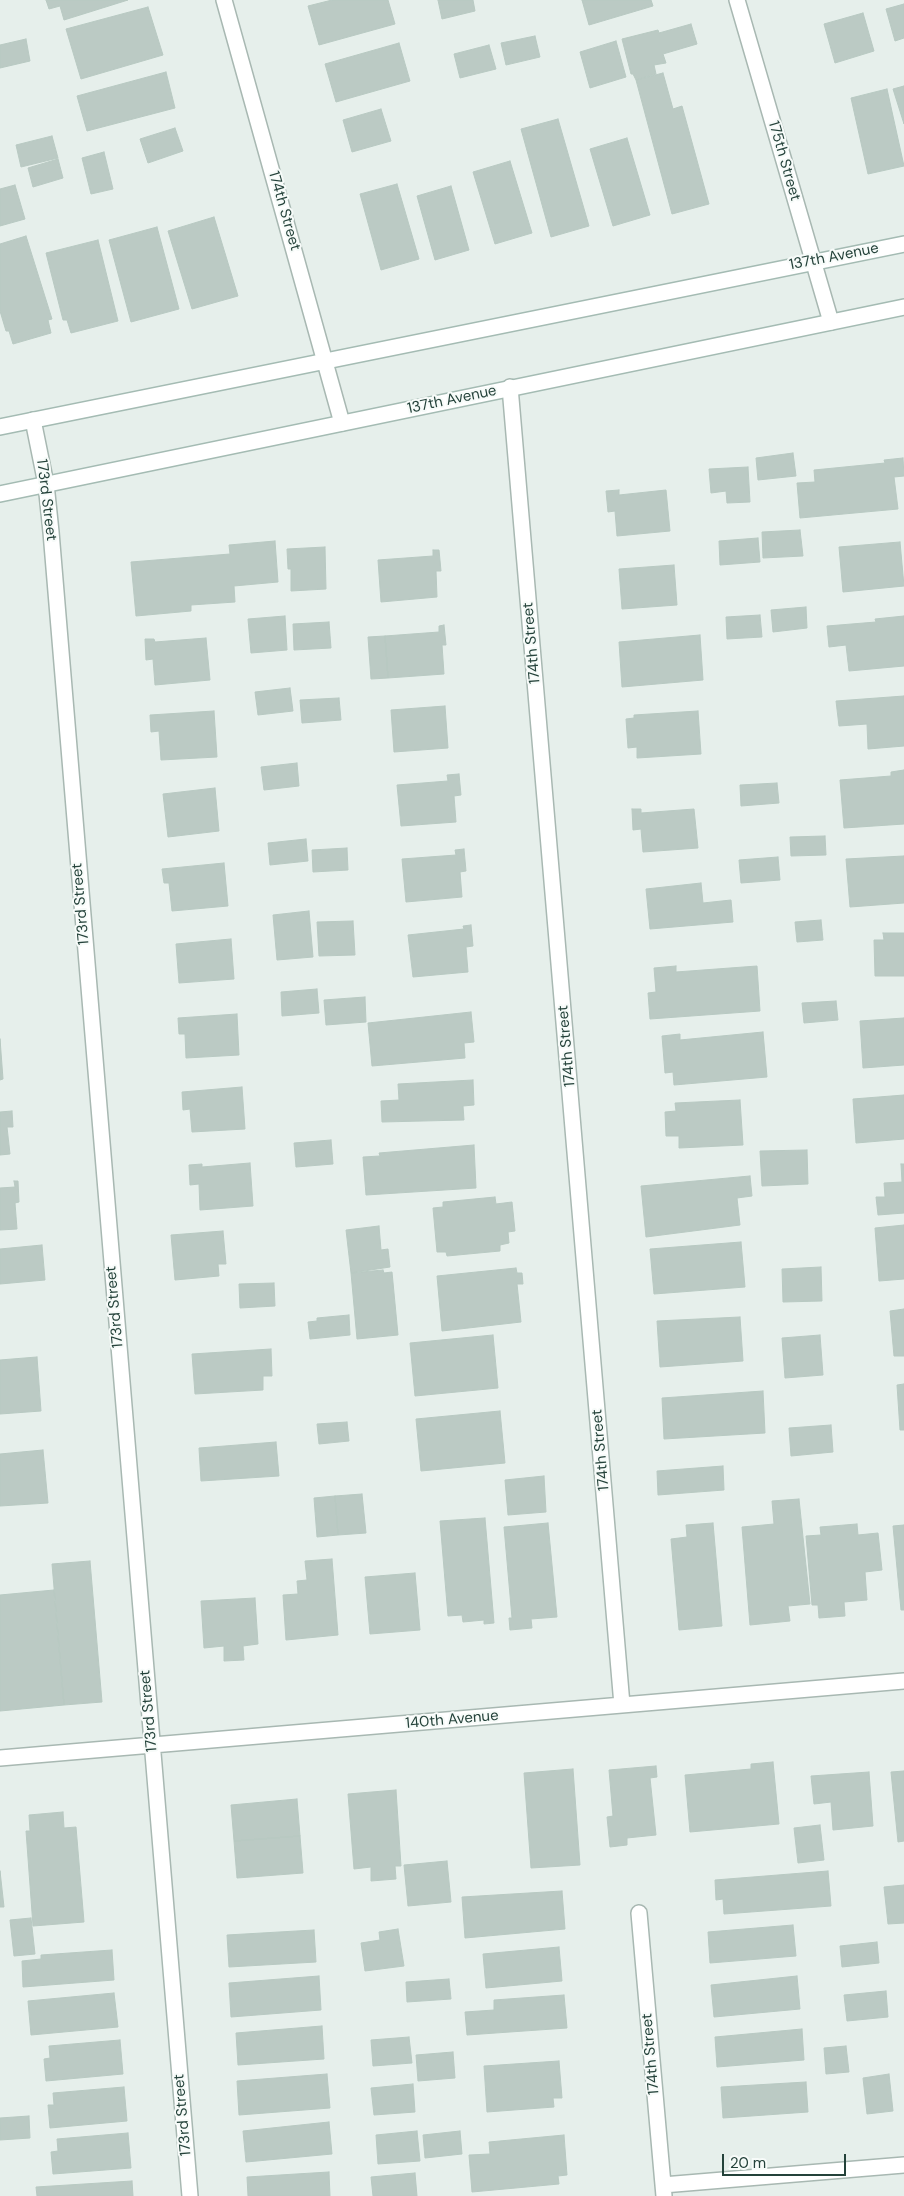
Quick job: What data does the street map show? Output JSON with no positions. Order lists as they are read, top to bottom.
{
  "streets": {
    "street": [
      "175th Street",
      "174th Street",
      "137th Avenue",
      "173rd Street",
      "140th Avenue"
    ]
  },
  "crossings": [
    ["175th Street", "137th Avenue"],
    ["174th Street", "137th Avenue"],
    ["174th Street", "140th Avenue"],
    ["137th Avenue", "173rd Street"],
    ["173rd Street", "140th Avenue"]
  ],
  "scale_bar": "20 m"
}
